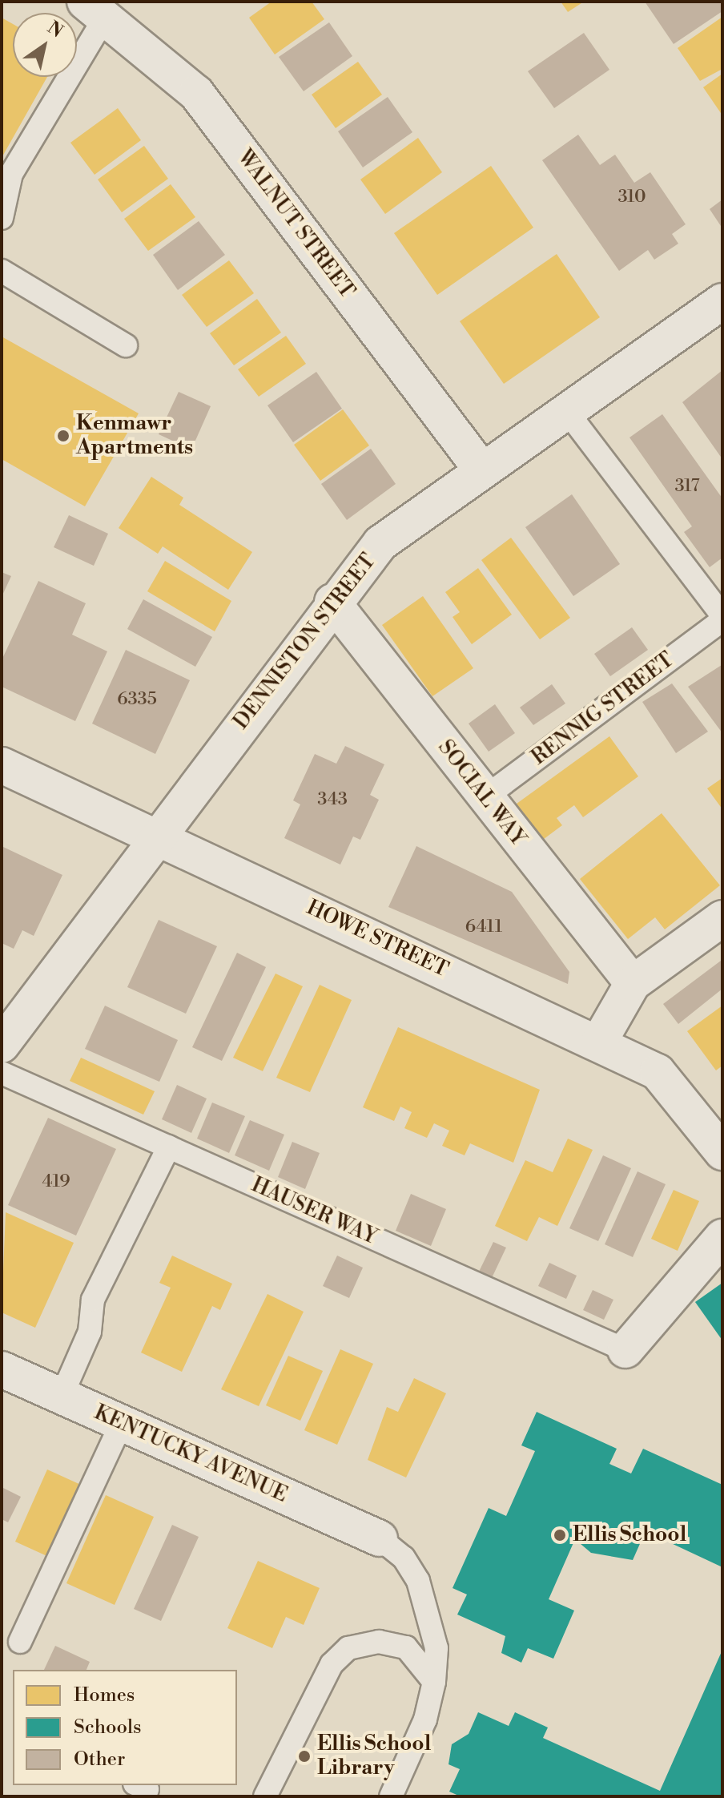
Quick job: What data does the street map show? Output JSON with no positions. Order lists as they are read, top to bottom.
{
  "streets": {
    "street": [
      "WALNUT STREET",
      "DENNISTON STREET",
      "SOCIAL WAY",
      "HOWE STREET",
      "KENTUCKY AVENUE"
    ],
    "lane": ["RENNIG STREET", "HAUSER WAY"]
  },
  "crossings": [
    ["WALNUT STREET", "DENNISTON STREET"],
    ["DENNISTON STREET", "SOCIAL WAY"],
    ["DENNISTON STREET", "HOWE STREET"],
    ["RENNIG STREET", "SOCIAL WAY"]
  ],
  "places": ["Kenmawr Apartments", "Ellis School", "Ellis School Library"],
  "house_numbers": [
    "310",
    "317",
    "6335",
    "343",
    "6411",
    "419"
  ],
  "legend": ["Homes", "Schools", "Other"],
  "north": "top right"
}
